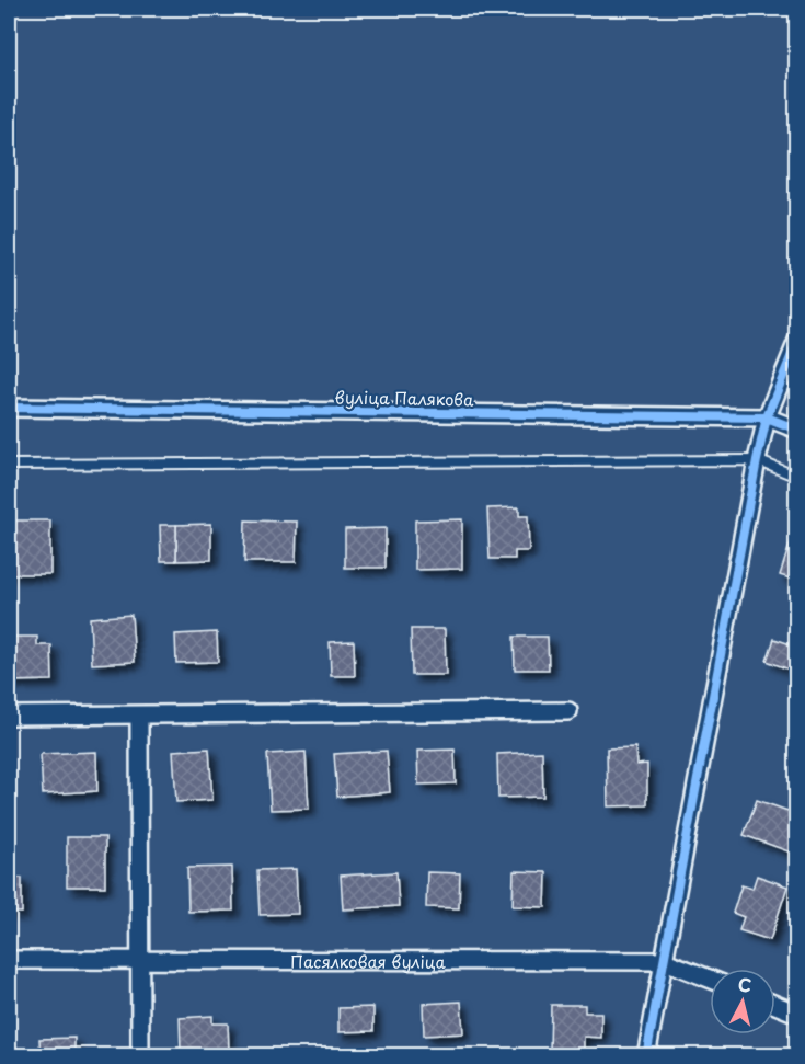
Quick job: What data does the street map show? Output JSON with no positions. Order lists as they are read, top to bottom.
{
  "streets": {
    "street": ["вуліца Палякова", "Пасялковая вуліца"]
  },
  "north": "top"
}
